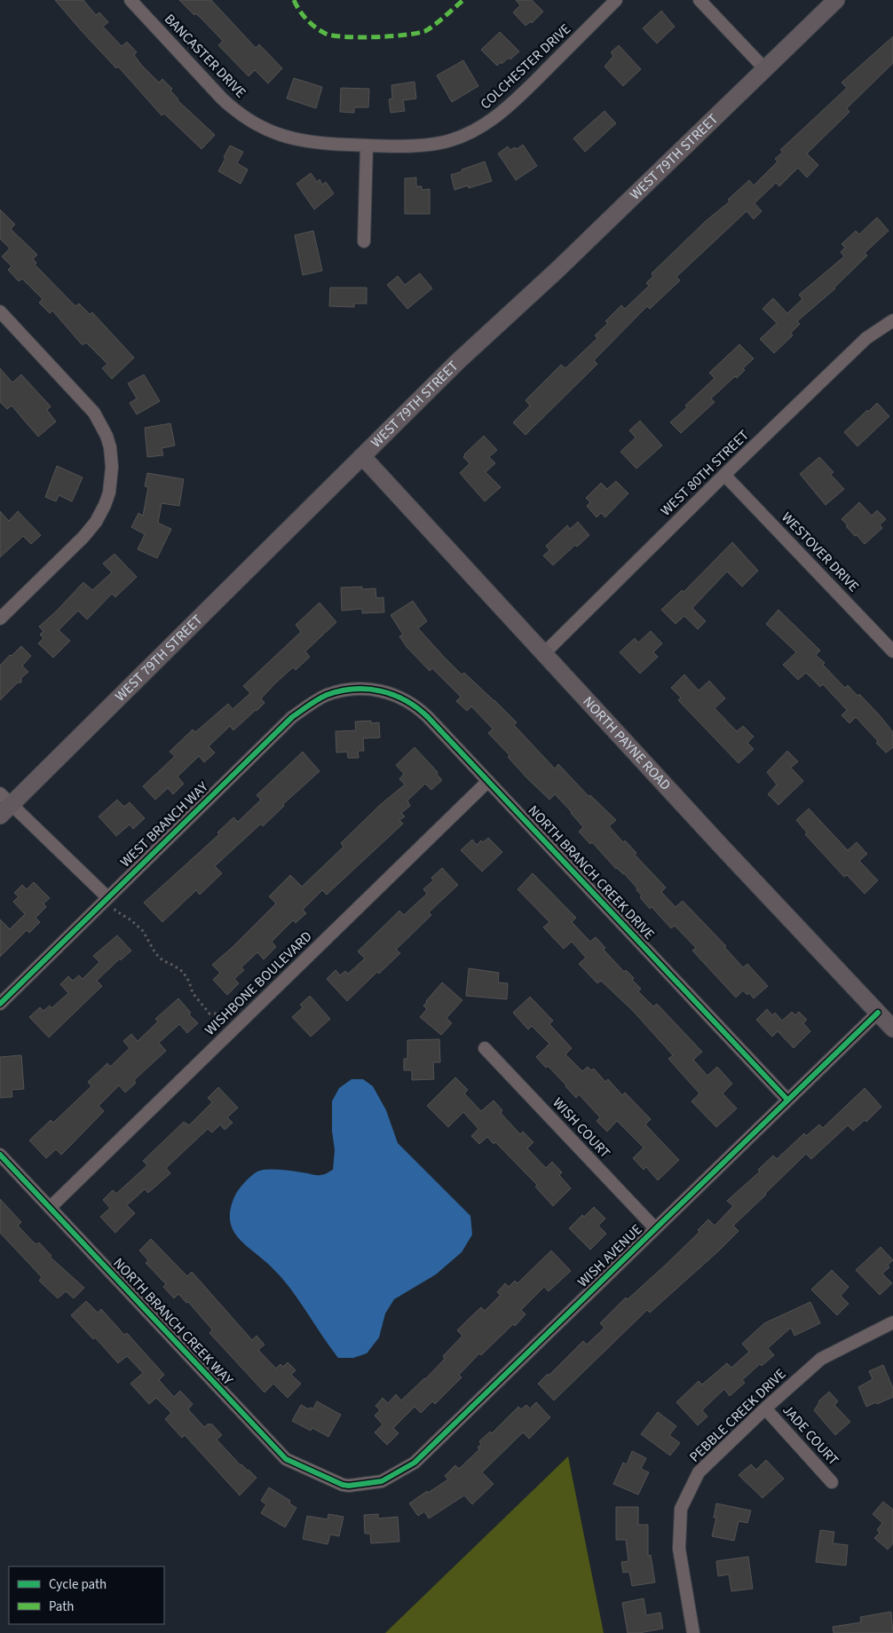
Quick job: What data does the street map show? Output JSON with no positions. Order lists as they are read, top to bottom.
{
  "streets": {
    "main road": ["WEST 79TH STREET", "NORTH PAYNE ROAD"],
    "street": [
      "BANCASTER DRIVE",
      "COLCHESTER DRIVE",
      "WEST 80TH STREET",
      "WESTOVER DRIVE",
      "WEST BRANCH WAY",
      "NORTH BRANCH CREEK DRIVE",
      "WISHBONE BOULEVARD",
      "WISH COURT",
      "WISH AVENUE",
      "NORTH BRANCH CREEK WAY",
      "PEBBLE CREEK DRIVE",
      "JADE COURT"
    ]
  },
  "crossings": [
    ["BANCASTER DRIVE", "COLCHESTER DRIVE"],
    ["WEST 79TH STREET", "NORTH PAYNE ROAD"],
    ["WEST 80TH STREET", "WESTOVER DRIVE"],
    ["WEST 80TH STREET", "NORTH PAYNE ROAD"],
    ["NORTH PAYNE ROAD", "WISH AVENUE"],
    ["WEST BRANCH WAY", "NORTH BRANCH CREEK DRIVE"],
    ["NORTH BRANCH CREEK DRIVE", "WISHBONE BOULEVARD"],
    ["NORTH BRANCH CREEK DRIVE", "WISH AVENUE"],
    ["WISHBONE BOULEVARD", "NORTH BRANCH CREEK WAY"],
    ["WISH COURT", "WISH AVENUE"],
    ["WISH AVENUE", "NORTH BRANCH CREEK WAY"],
    ["PEBBLE CREEK DRIVE", "JADE COURT"]
  ],
  "legend": ["Cycle path", "Path"]
}
